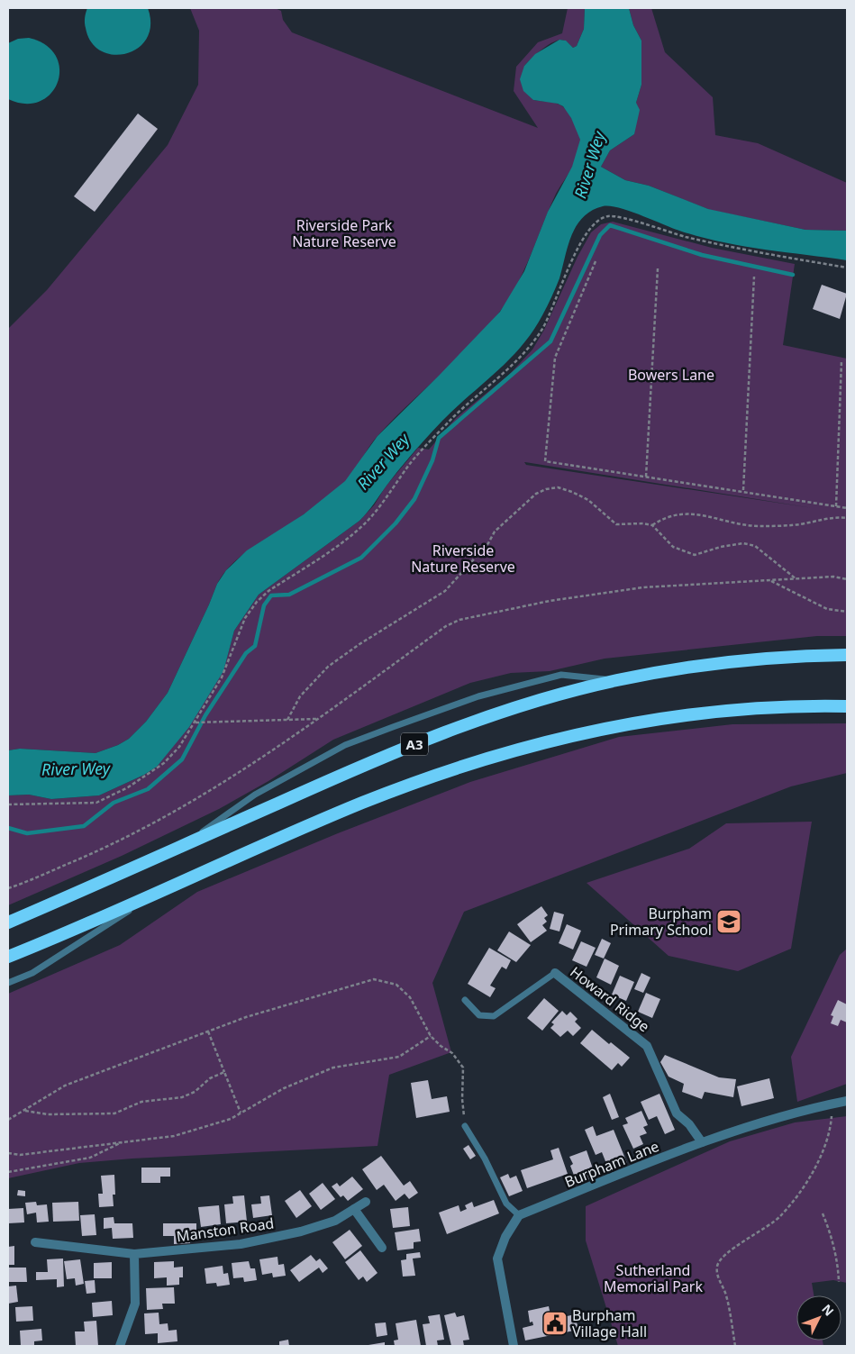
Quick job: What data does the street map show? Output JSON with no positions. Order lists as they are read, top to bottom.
{
  "streets": {
    "highway": ["A3"],
    "street": ["Howard Ridge", "Burpham Lane", "Manston Road"]
  },
  "crossings": [
    ["Howard Ridge", "Burpham Lane"]
  ],
  "water": ["River Wey"],
  "parks": [
    "Riverside Park Nature Reserve",
    "Bowers Lane",
    "Riverside Nature Reserve",
    "Sutherland Memorial Park"
  ],
  "places": {
    "school or university": ["Burpham Primary School"],
    "public building": ["Burpham Village Hall"]
  },
  "north": "top right"
}
